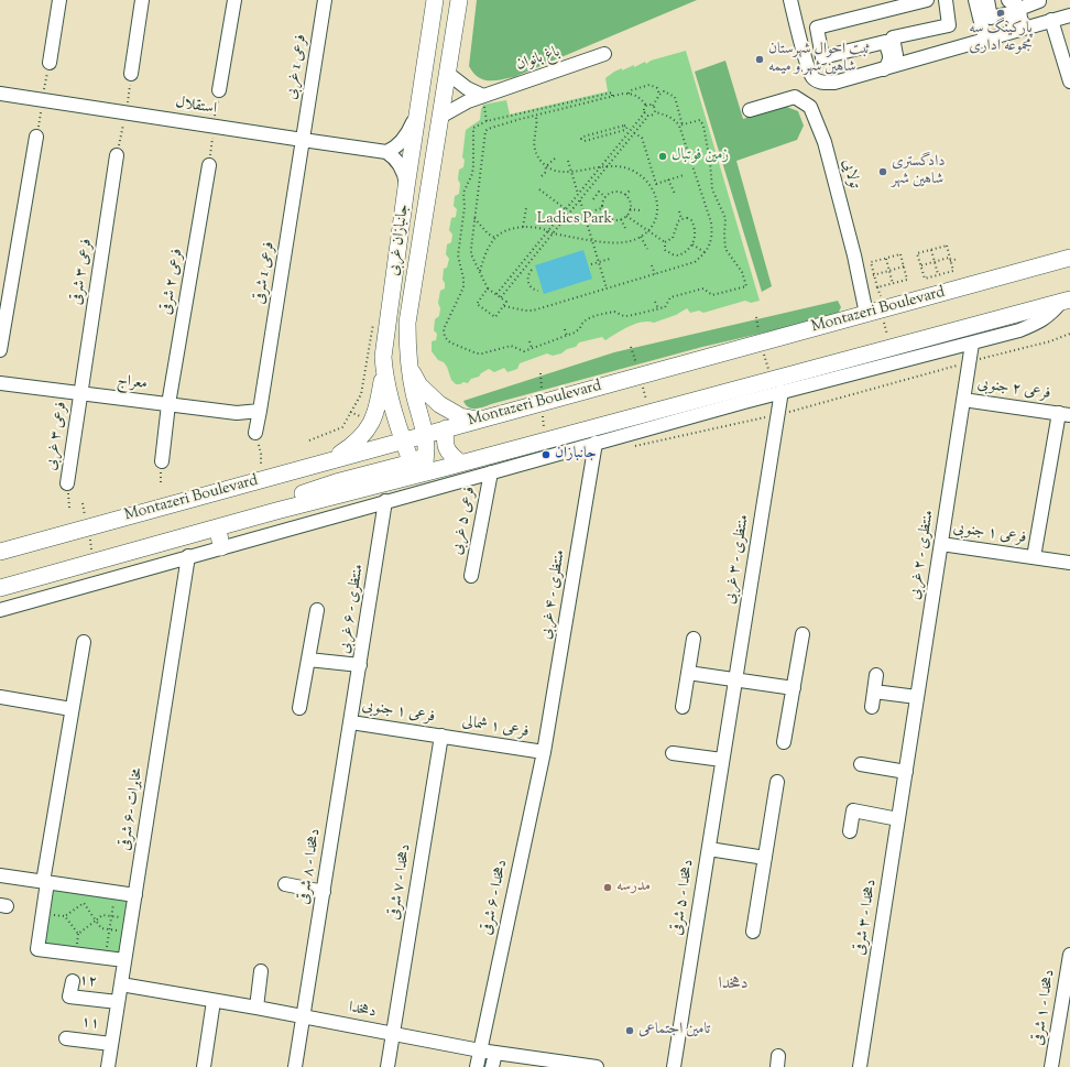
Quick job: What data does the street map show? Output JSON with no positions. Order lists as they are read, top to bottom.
{
  "streets": {
    "main road": ["جانبازان غربی", "Montazeri Boulevard"],
    "street": [
      "باغ بانوان",
      "فرعی 1 غربی",
      "استقلال",
      "تولایی",
      "فرعی ۳ شرقی",
      "فرعی 1 شرقی",
      "فرعی ۲ شرقی",
      "معراج",
      "فرعی ۲ جنوبی",
      "فرعی ۳ غربی",
      "فرعی ۵ غربی",
      "فرعی ۱ جنوبی",
      "منتظری - ۲ غربی",
      "منتظری - ۳ غربی",
      "منتظری - ۴ غربی",
      "منتظری - ۶ غربی",
      "فرعی ۱ شمالی",
      "مخابرات -۶ شرقی",
      "دهخدا - ۸ شرقی",
      "دهخدا - ۷ شرقی",
      "دهخدا - ۶ شرقی",
      "دهخدا - ۵ شرقی",
      "دهخدا - ۳ شرقی",
      "۱۲",
      "دهخدا - ۱ شرقی",
      "دهخدا",
      "۱۱"
    ]
  },
  "crossings": [
    ["باغ بانوان", "جانبازان غربی"],
    ["فرعی 1 غربی", "استقلال"],
    ["فرعی 1 غربی", "فرعی 1 شرقی"],
    ["استقلال", "فرعی 1 شرقی"],
    ["تولایی", "Montazeri Boulevard"],
    ["جانبازان غربی", "Montazeri Boulevard"],
    ["فرعی ۳ شرقی", "معراج"],
    ["فرعی ۳ شرقی", "فرعی ۳ غربی"],
    ["فرعی 1 شرقی", "معراج"],
    ["فرعی ۲ شرقی", "معراج"],
    ["معراج", "فرعی ۳ غربی"],
    ["فرعی ۲ جنوبی", "منتظری - ۲ غربی"],
    ["فرعی ۱ جنوبی", "منتظری - ۲ غربی"],
    ["فرعی ۱ جنوبی", "منتظری - ۶ غربی"],
    ["فرعی ۱ جنوبی", "فرعی ۱ شمالی"],
    ["فرعی ۱ جنوبی", "دهخدا - ۸ شرقی"],
    ["فرعی ۱ جنوبی", "دهخدا - ۷ شرقی"],
    ["منتظری - ۲ غربی", "دهخدا - ۳ شرقی"],
    ["منتظری - ۳ غربی", "دهخدا - ۵ شرقی"],
    ["منتظری - ۴ غربی", "فرعی ۱ شمالی"],
    ["منتظری - ۴ غربی", "دهخدا - ۶ شرقی"],
    ["منتظری - ۶ غربی", "دهخدا - ۸ شرقی"],
    ["فرعی ۱ شمالی", "دهخدا - ۷ شرقی"],
    ["فرعی ۱ شمالی", "دهخدا - ۶ شرقی"],
    ["مخابرات -۶ شرقی", "۱۲"],
    ["مخابرات -۶ شرقی", "دهخدا"],
    ["مخابرات -۶ شرقی", "۱۱"],
    ["دهخدا - ۸ شرقی", "دهخدا"],
    ["دهخدا - ۷ شرقی", "دهخدا"],
    ["دهخدا - ۶ شرقی", "دهخدا"]
  ],
  "districts": ["دهخدا"],
  "parks": ["Ladies Park"],
  "places": [
    "پارکینگ سه مجموعه اداری",
    "ثبت احوال شهرستان شاهین شهر و میمه",
    "زمین فوتبال",
    "دادگستری شاهین شهر",
    "جانبازان",
    "مدرسه",
    "تامین اجتماعی"
  ]
}
